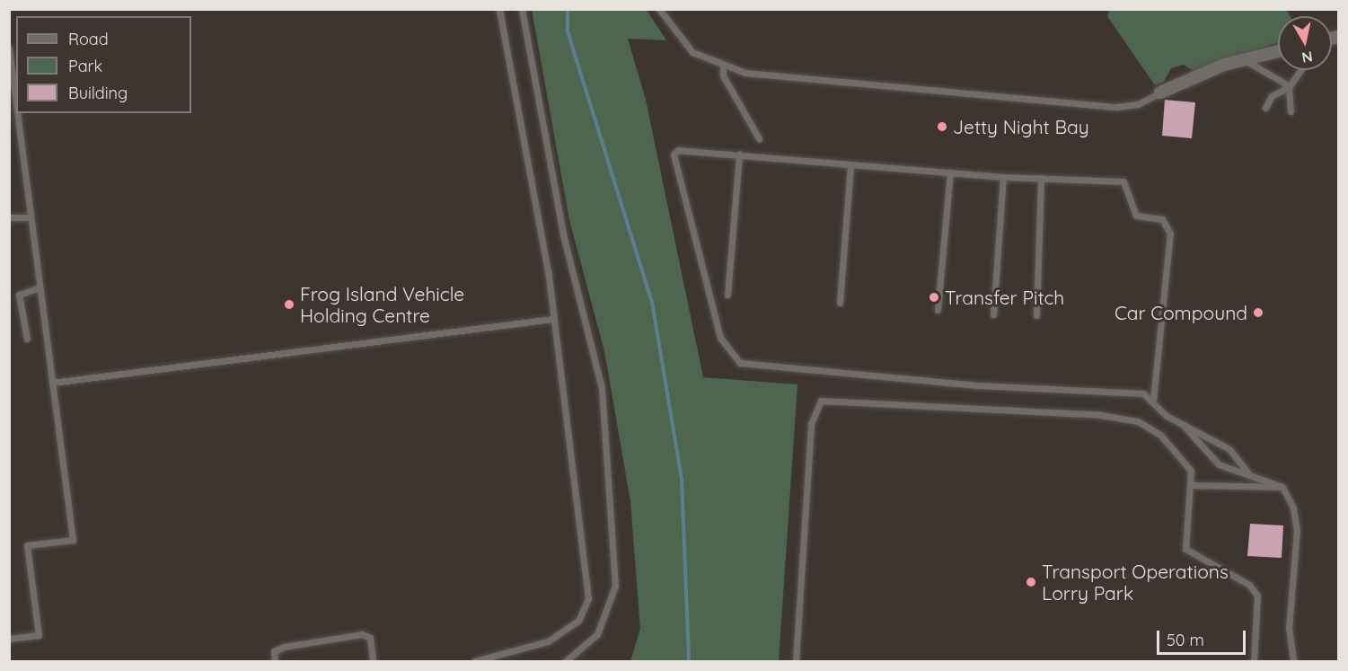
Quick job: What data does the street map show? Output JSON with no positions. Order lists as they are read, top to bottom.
{
  "places": [
    "Jetty Night Bay",
    "Transfer Pitch",
    "Frog Island Vehicle Holding Centre",
    "Car Compound",
    "Transport Operations Lorry Park"
  ],
  "legend": ["Road", "Park", "Building"],
  "scale_bar": "50 m",
  "north": "bottom"
}
